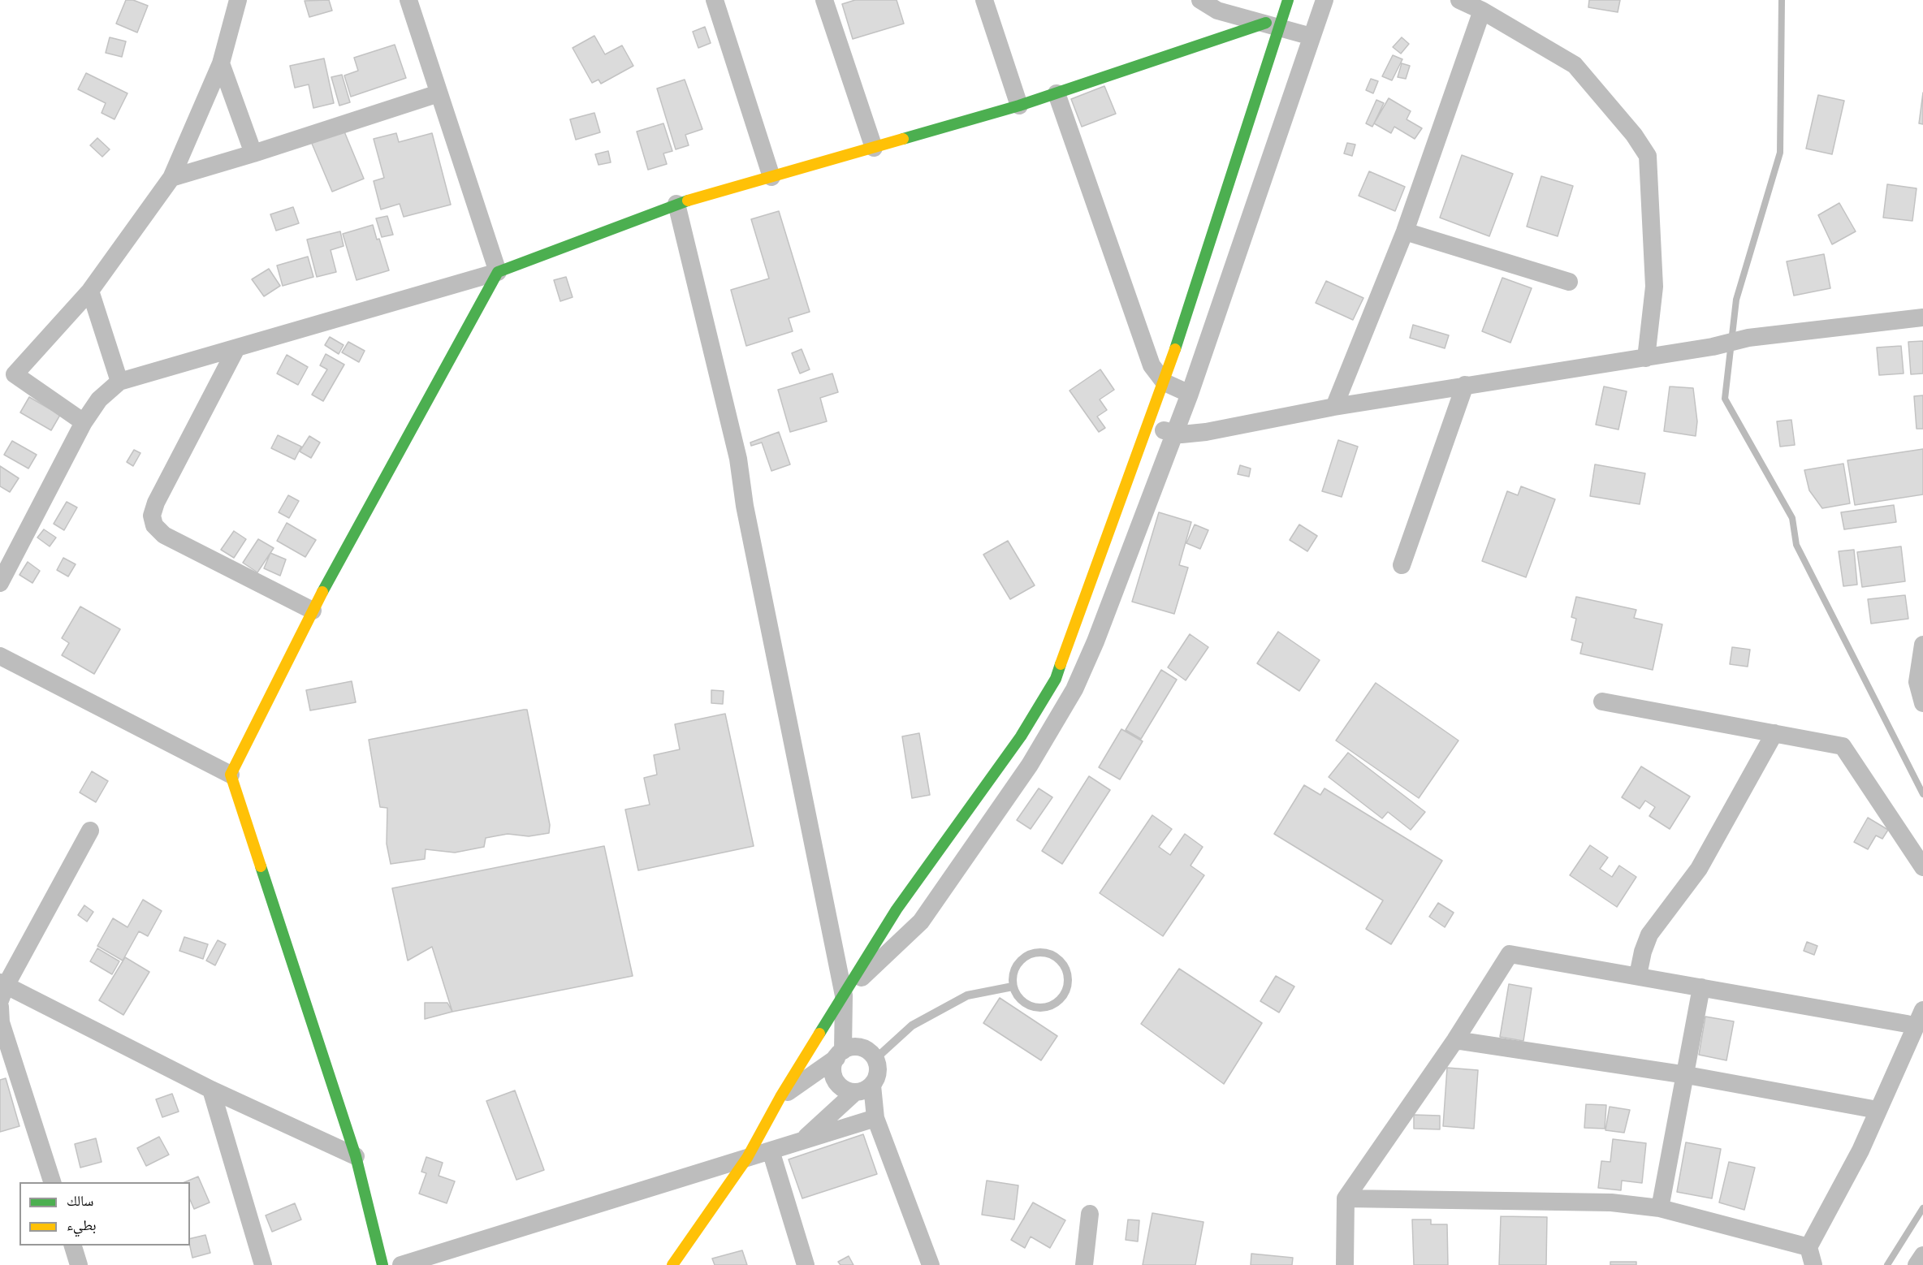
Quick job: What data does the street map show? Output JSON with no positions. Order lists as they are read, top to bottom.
{
  "legend": ["سالك", "بطيء"]
}
